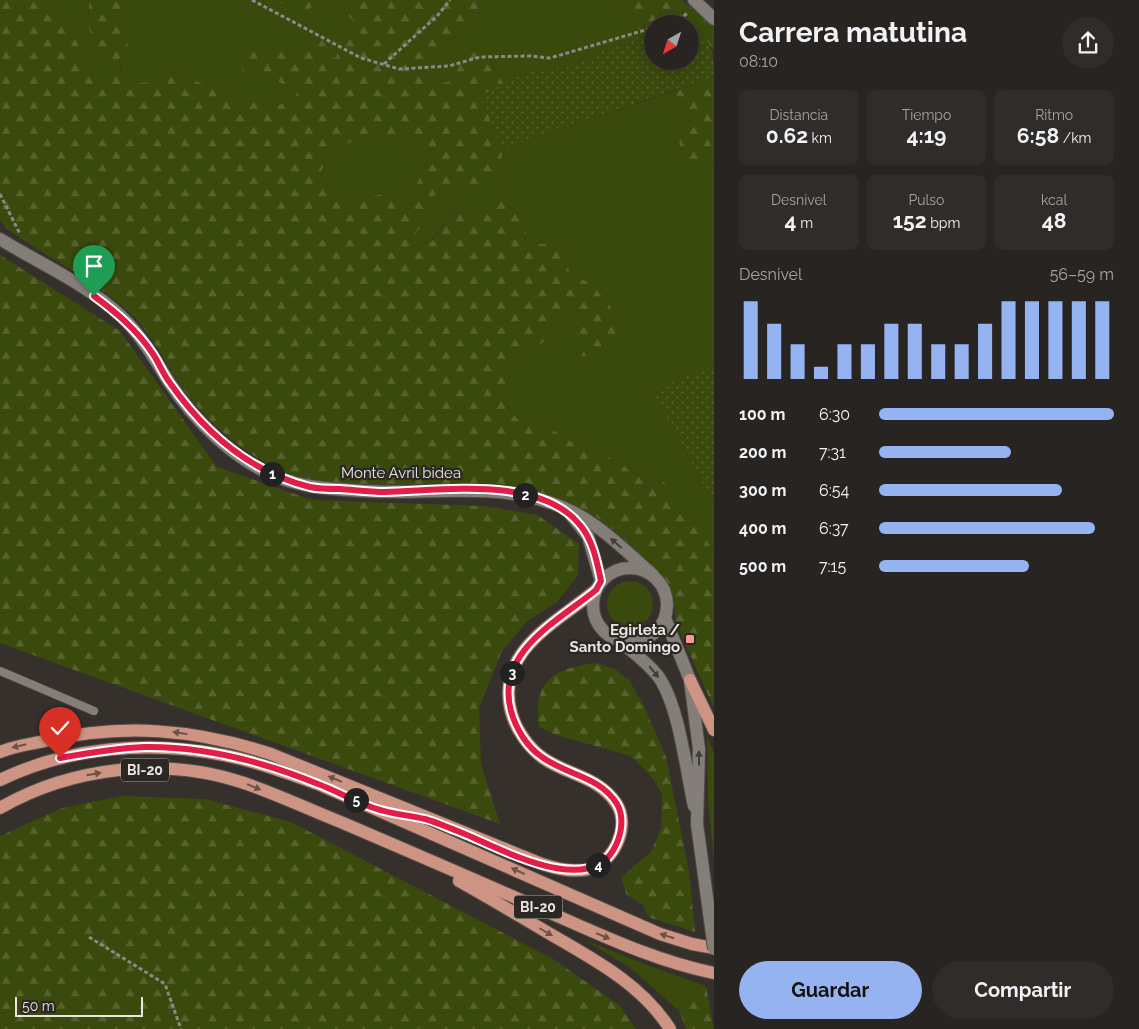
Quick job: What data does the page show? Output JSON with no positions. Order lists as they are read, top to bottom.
{
  "streets": {
    "main road": ["BI-20"],
    "street": ["Monte Avril bidea"]
  },
  "places": {
    "transit": ["Egirleta / Santo Domingo"]
  },
  "scale_bar": "50 m",
  "north": "bottom left",
  "page": {
    "heading": ["Carrera matutina", "08:10"],
    "stats": [
      ["Distancia", "0.62 km"],
      ["Tiempo", "4:19"],
      ["Ritmo", "6:58 /km"],
      ["Desnivel", "4 m"],
      ["Pulso", "152 bpm"],
      ["kcal", "48"]
    ],
    "chart": ["Desnivel", "56–59 m"],
    "list": [
      {
        "name": "100 m",
        "note": "6:30"
      },
      {
        "name": "200 m",
        "note": "7:31"
      },
      {
        "name": "300 m",
        "note": "6:54"
      },
      {
        "name": "400 m",
        "note": "6:37"
      },
      {
        "name": "500 m",
        "note": "7:15"
      }
    ],
    "pins": [
      "1",
      "2",
      "3",
      "5",
      "4"
    ],
    "buttons": ["Guardar", "Compartir"],
    "scale": "50 m"
  }
}
